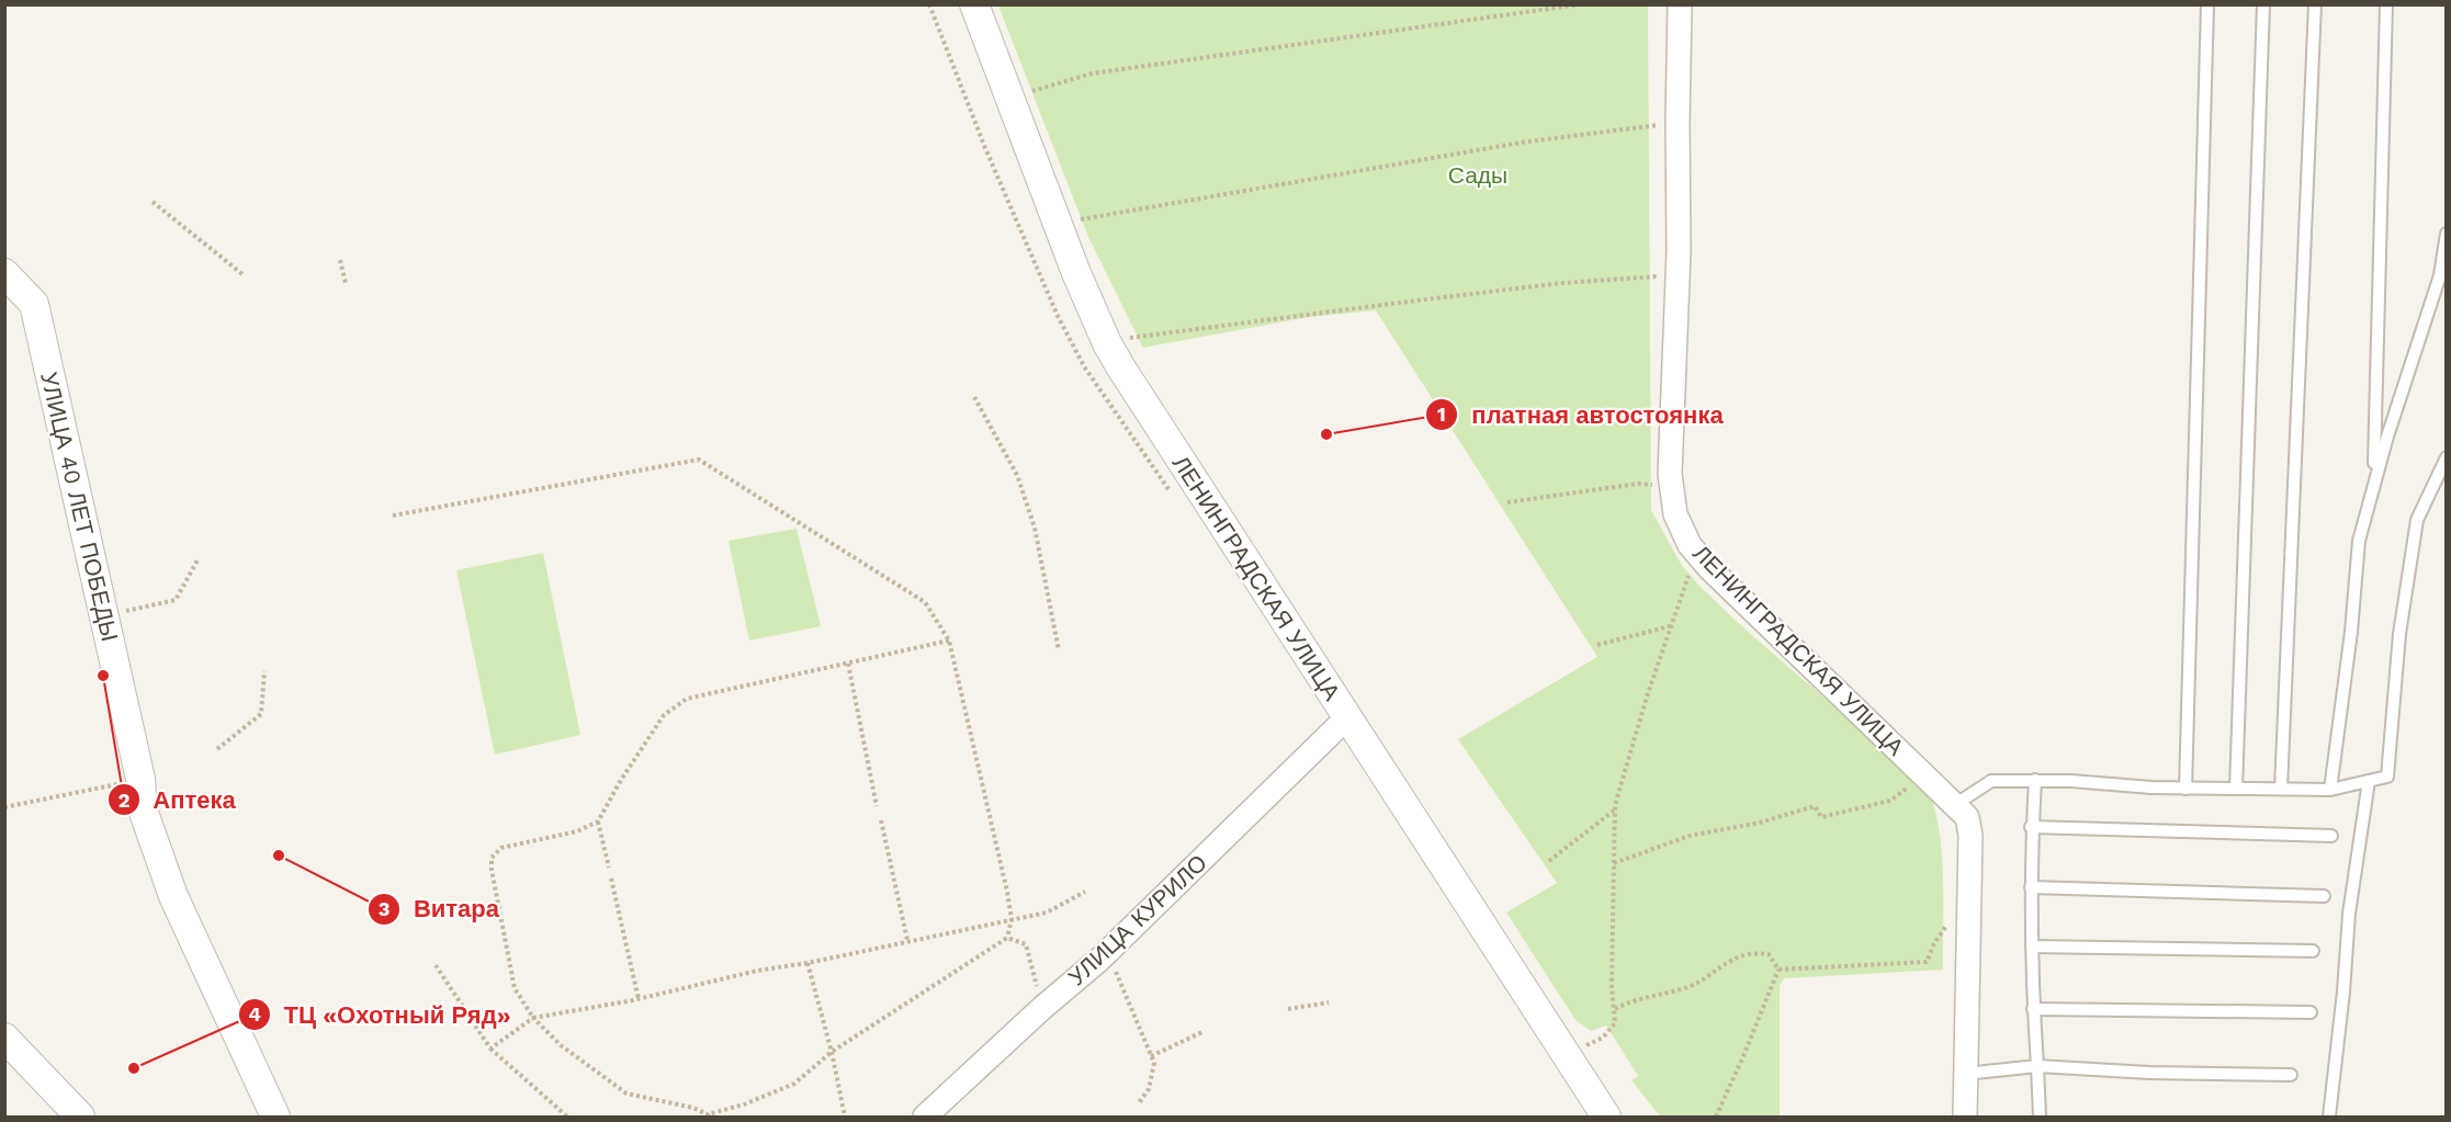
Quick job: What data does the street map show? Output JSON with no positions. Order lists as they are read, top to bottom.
{
  "streets": {
    "street": ["УЛИЦА 40 ЛЕТ ПОБЕДЫ", "ЛЕНИНГРАДСКАЯ УЛИЦА", "УЛИЦА КУРИЛО"]
  },
  "crossings": [
    ["ЛЕНИНГРАДСКАЯ УЛИЦА", "УЛИЦА КУРИЛО"]
  ],
  "parks": ["Сады"],
  "places": [
    "платная автостоянка",
    "Аптека",
    "Витара",
    "ТЦ «Охотный Ряд»"
  ]
}
